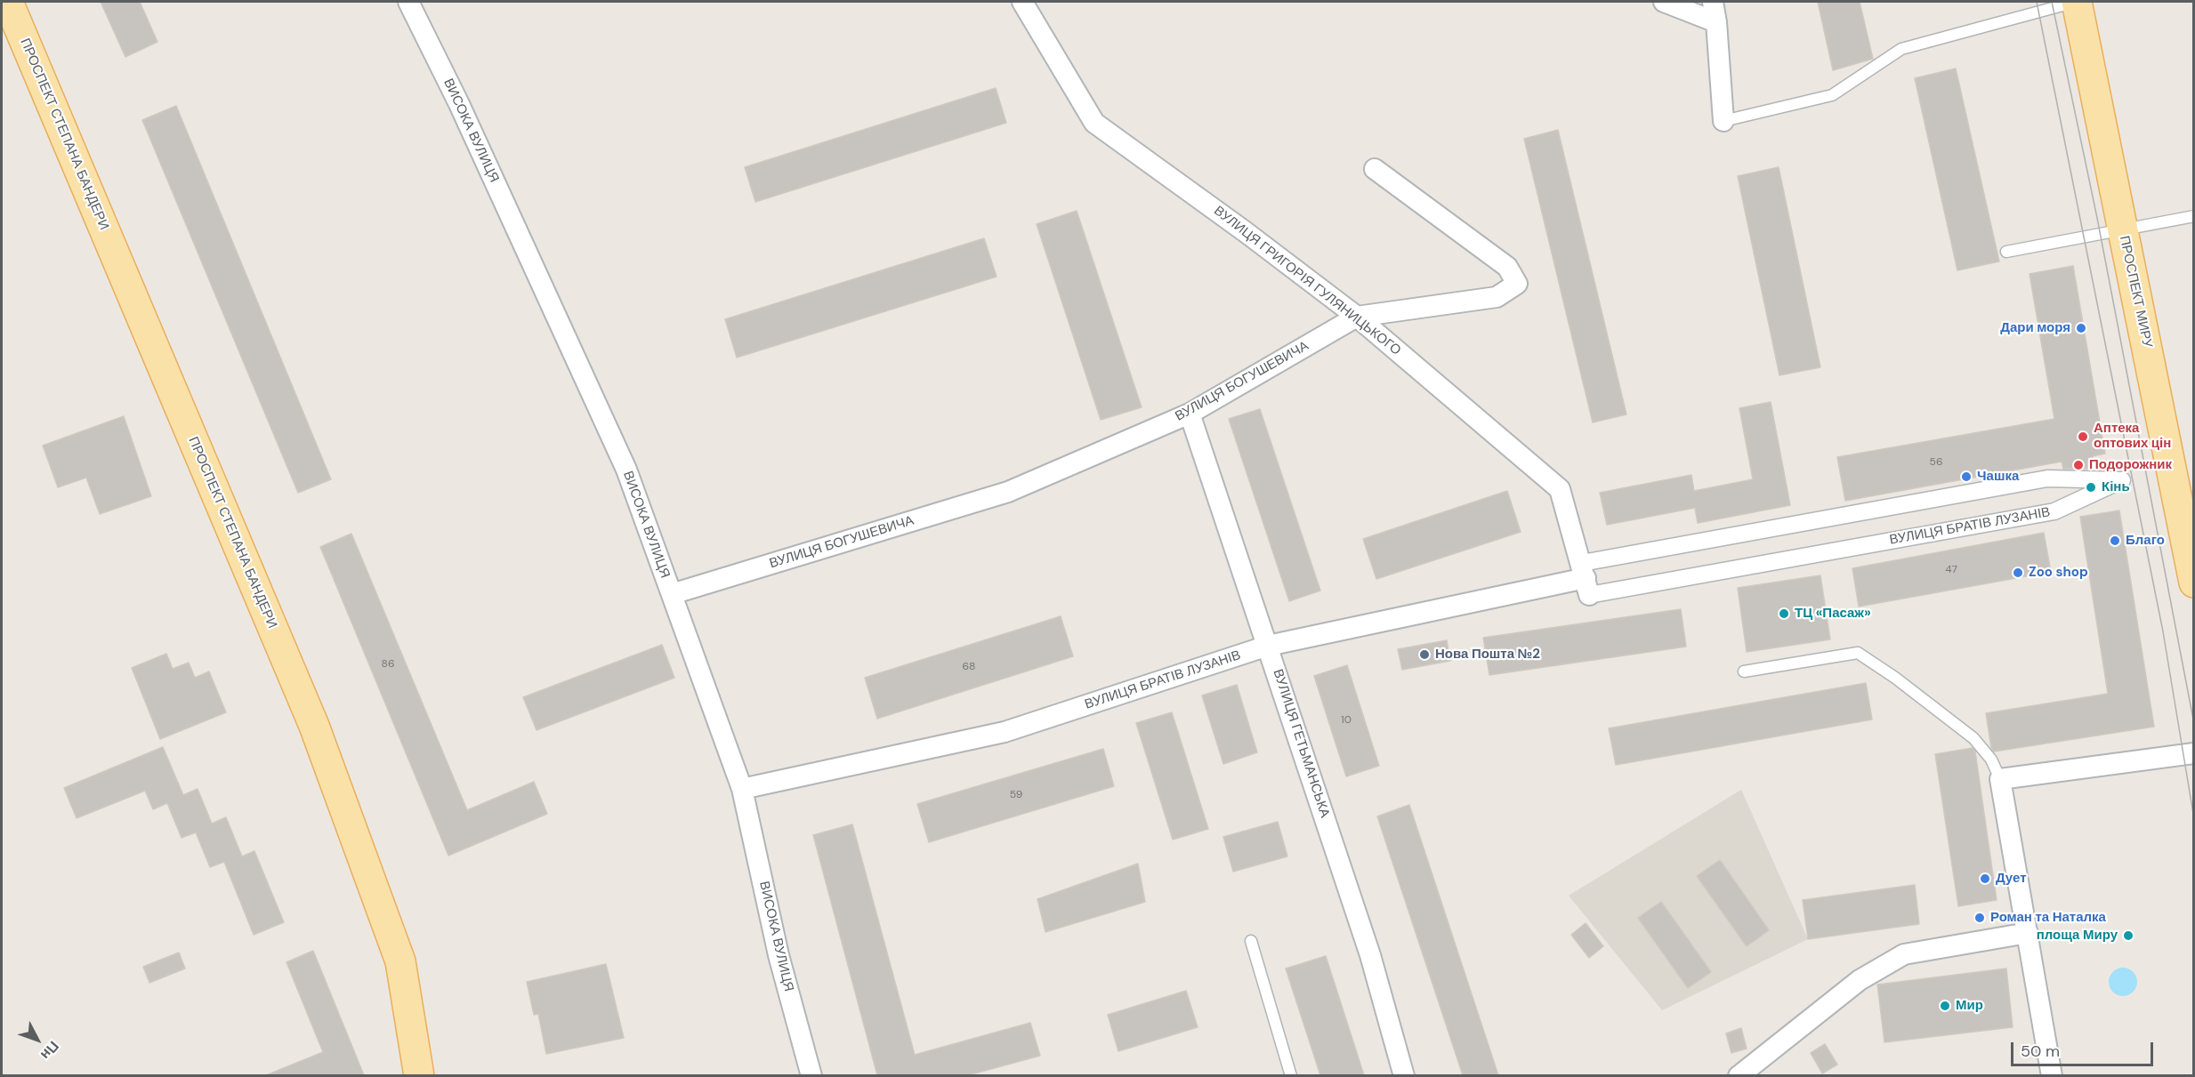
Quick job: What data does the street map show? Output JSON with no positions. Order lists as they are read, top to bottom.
{
  "streets": {
    "main road": ["ПРОСПЕКТ СТЕПАНА БАНДЕРИ", "ПРОСПЕКТ МИРУ"],
    "street": [
      "ВИСОКА ВУЛИЦЯ",
      "ВУЛИЦЯ ГРИГОРІЯ ГУЛЯНИЦЬКОГО",
      "ВУЛИЦЯ БОГУШЕВИЧА",
      "ВУЛИЦЯ БРАТІВ ЛУЗАНІВ",
      "ВУЛИЦЯ ГЕТЬМАНСЬКА"
    ]
  },
  "crossings": [
    ["ВИСОКА ВУЛИЦЯ", "ВУЛИЦЯ БОГУШЕВИЧА"],
    ["ВИСОКА ВУЛИЦЯ", "ВУЛИЦЯ БРАТІВ ЛУЗАНІВ"],
    ["ВУЛИЦЯ ГРИГОРІЯ ГУЛЯНИЦЬКОГО", "ВУЛИЦЯ БОГУШЕВИЧА"],
    ["ВУЛИЦЯ ГРИГОРІЯ ГУЛЯНИЦЬКОГО", "ВУЛИЦЯ БРАТІВ ЛУЗАНІВ"],
    ["ВУЛИЦЯ БОГУШЕВИЧА", "ВУЛИЦЯ ГЕТЬМАНСЬКА"],
    ["ВУЛИЦЯ БРАТІВ ЛУЗАНІВ", "ВУЛИЦЯ ГЕТЬМАНСЬКА"]
  ],
  "places": [
    "Дари моря",
    "Аптека оптових цін",
    "Подорожник",
    "Чашка",
    "Кінь",
    "Благо",
    "Zoo shop",
    "ТЦ «Пасаж»",
    "Нова Пошта №2",
    "Дует",
    "Роман та Наталка",
    "площа Миру",
    "Мир"
  ],
  "house_numbers": [
    "56",
    "47",
    "86",
    "68",
    "10",
    "59"
  ],
  "scale_bar": "50 m",
  "north": "bottom right"
}
